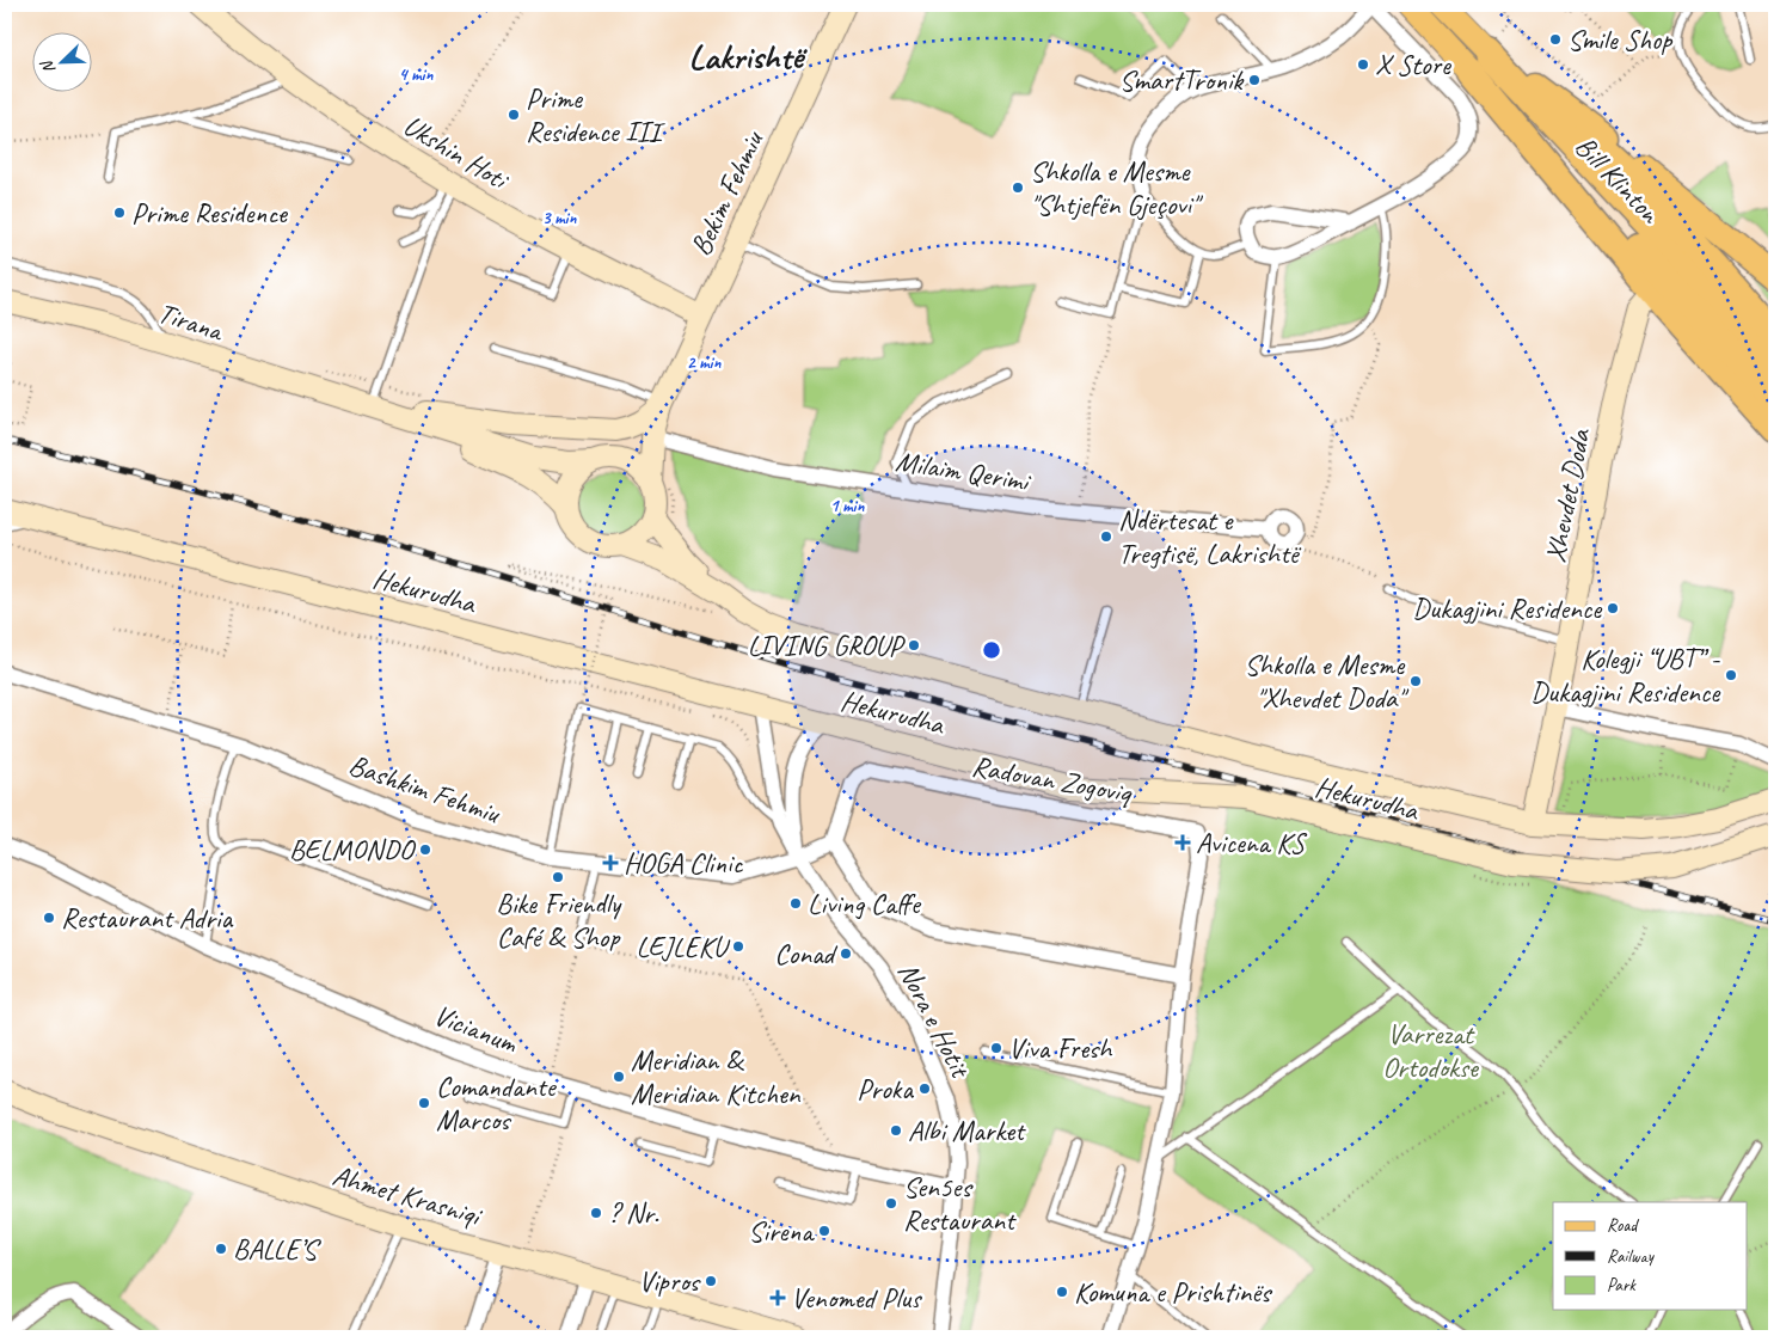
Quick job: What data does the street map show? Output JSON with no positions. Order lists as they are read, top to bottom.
{
  "streets": {
    "highway": ["Bill Klinton"],
    "main road": [
      "Ukshin Hoti",
      "Bekim Fehmiu",
      "Tirana",
      "Xhevdet Doda",
      "Hekurudha",
      "Ahmet Krasniqi"
    ],
    "street": [
      "Milaim Qerimi",
      "Radovan Zogoviq",
      "Bashkim Fehmiu",
      "Nora e Hotit",
      "Vicianum"
    ]
  },
  "crossings": [
    ["Ukshin Hoti", "Bekim Fehmiu"],
    ["Bekim Fehmiu", "Tirana"],
    ["Bekim Fehmiu", "Milaim Qerimi"],
    ["Bekim Fehmiu", "Hekurudha"],
    ["Tirana", "Hekurudha"],
    ["Xhevdet Doda", "Hekurudha"],
    ["Hekurudha", "Nora e Hotit"],
    ["Radovan Zogoviq", "Bashkim Fehmiu"],
    ["Bashkim Fehmiu", "Nora e Hotit"],
    ["Nora e Hotit", "Vicianum"]
  ],
  "districts": ["Lakrishtë"],
  "parks": ["Varrezat Ortodokse"],
  "places": {
    "other": [
      "Smile Shop",
      "X Store",
      "SmartTronik",
      "Prime Residence III",
      "Shkolla e Mesme \"Shtjefën Gjeçovi\"",
      "Prime Residence",
      "Ndërtesat e Tregtisë, Lakrishtë",
      "Dukagjini Residence",
      "LIVING GROUP",
      "Kolegji “UBT” - Dukagjini Residence",
      "Shkolla e Mesme \"Xhevdet Doda\"",
      "BELMONDO",
      "Bike Friendly Café & Shop",
      "Living Caffe",
      "Restaurant Adria",
      "LEJLEKU",
      "Conad",
      "Viva Fresh",
      "Meridian & Meridian Kitchen",
      "Proka",
      "Comandante Marcos",
      "Albi Market",
      "Sen5es Restaurant",
      "? Nr.",
      "Sirena",
      "BALLE’S",
      "Vipros",
      "Komuna e Prishtinës"
    ],
    "health": ["Avicena KS", "HOGA Clinic", "Venomed Plus"]
  },
  "legend": ["Road", "Railway", "Park"],
  "north": "bottom left",
  "rings": [
    "4 min",
    "3 min",
    "2 min",
    "1 min"
  ]
}
